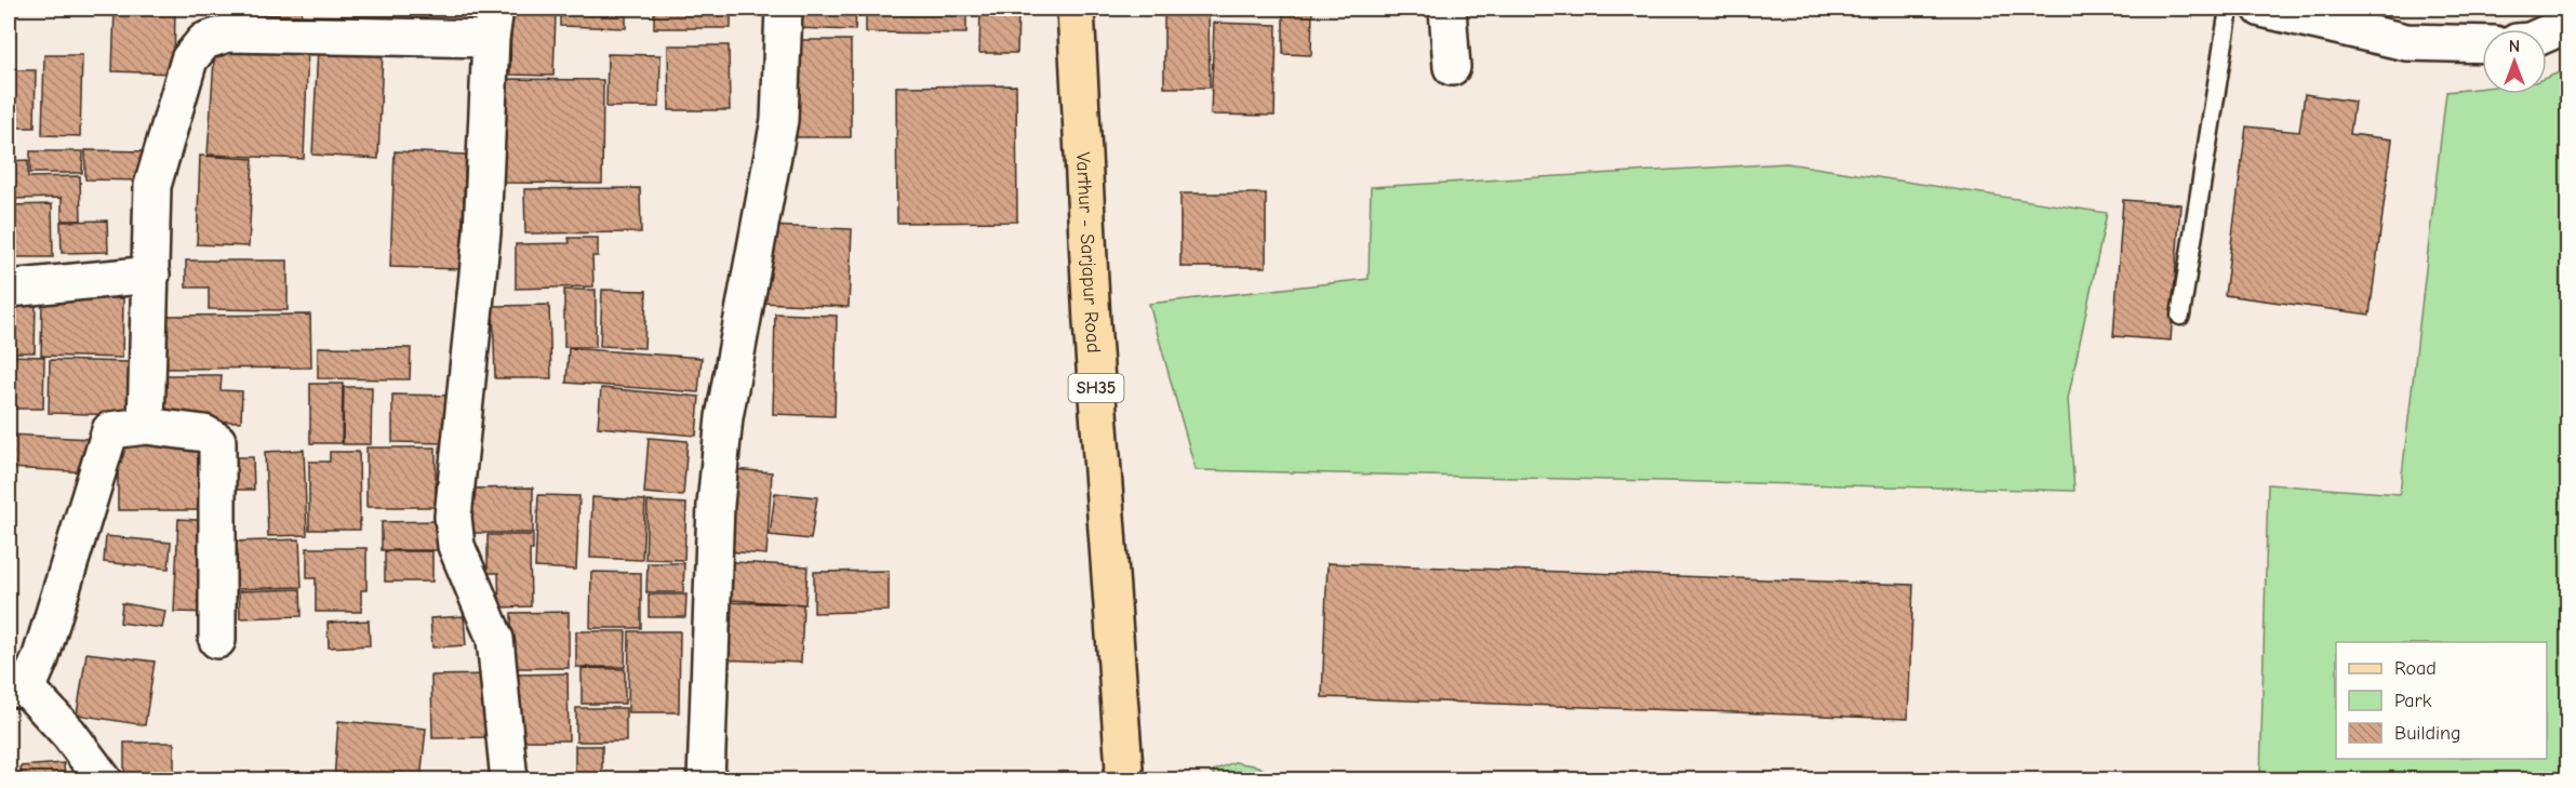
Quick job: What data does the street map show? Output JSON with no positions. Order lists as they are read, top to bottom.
{
  "streets": {
    "main road": ["Varthur - Sarjapur Road", "SH35"]
  },
  "legend": ["Road", "Park", "Building"],
  "north": "top"
}
